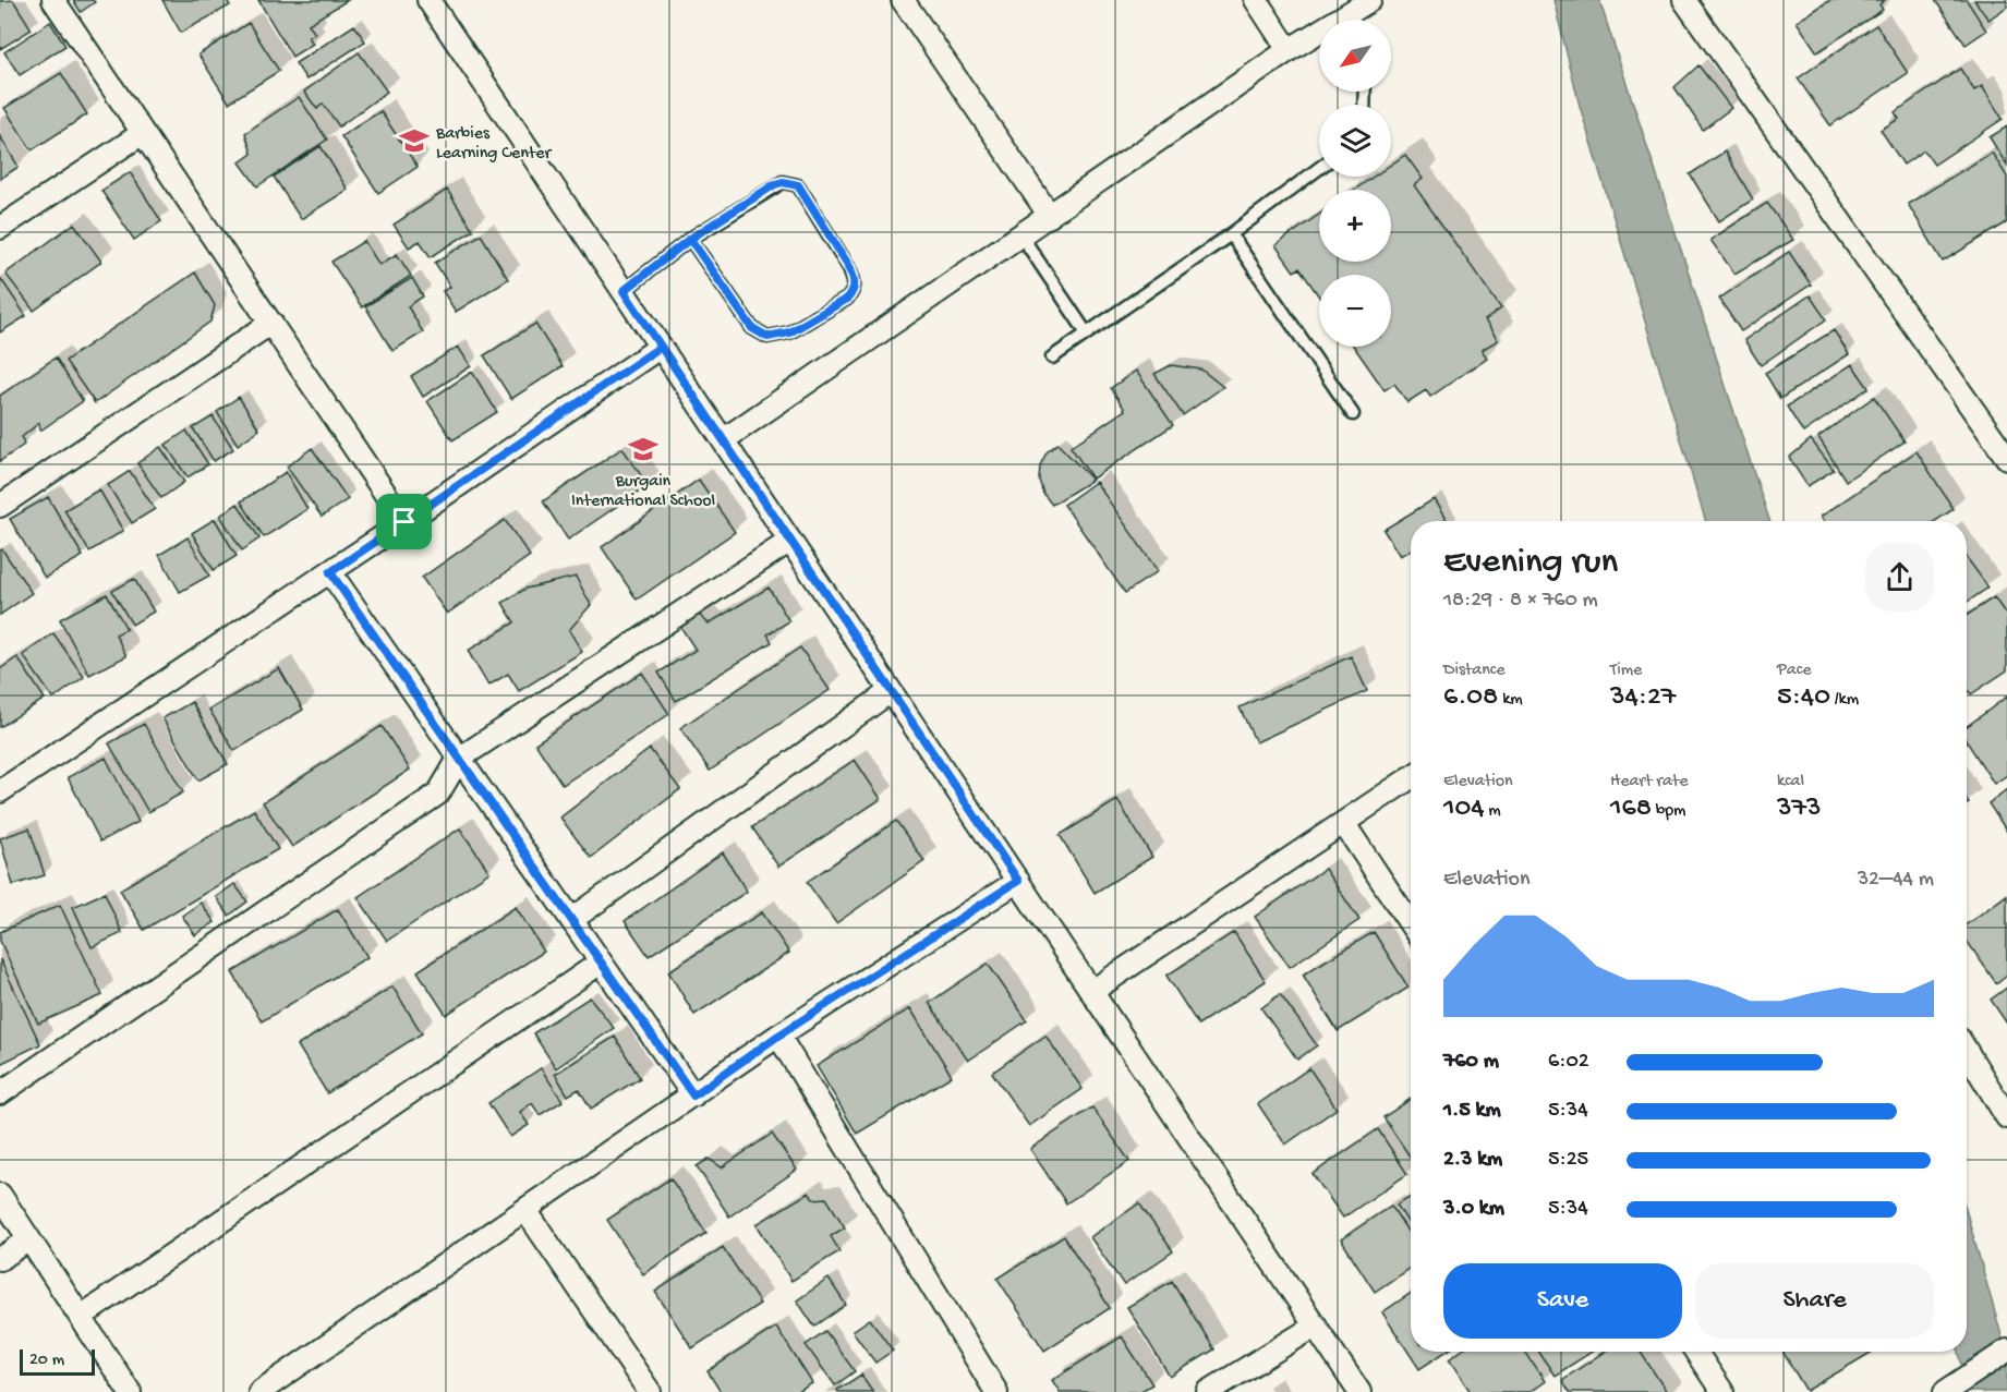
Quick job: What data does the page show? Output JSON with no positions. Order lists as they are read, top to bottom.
{
  "places": {
    "school or university": ["Barbies Learning Center", "Burgain International School"]
  },
  "scale_bar": "20 m",
  "north": "bottom left",
  "page": {
    "map_buttons": ["+", "−"],
    "heading": ["Evening run", "18:29 · 8 × 760 m"],
    "stats": [
      ["Distance", "6.08 km"],
      ["Time", "34:27"],
      ["Pace", "5:40 /km"],
      ["Elevation", "104 m"],
      ["Heart rate", "168 bpm"],
      ["kcal", "373"]
    ],
    "chart": ["Elevation", "32–44 m"],
    "list": [
      {
        "name": "760 m",
        "note": "6:02"
      },
      {
        "name": "1.5 km",
        "note": "5:34"
      },
      {
        "name": "2.3 km",
        "note": "5:25"
      },
      {
        "name": "3.0 km",
        "note": "5:34"
      }
    ],
    "buttons": ["Save", "Share"],
    "scale": "20 m"
  }
}
